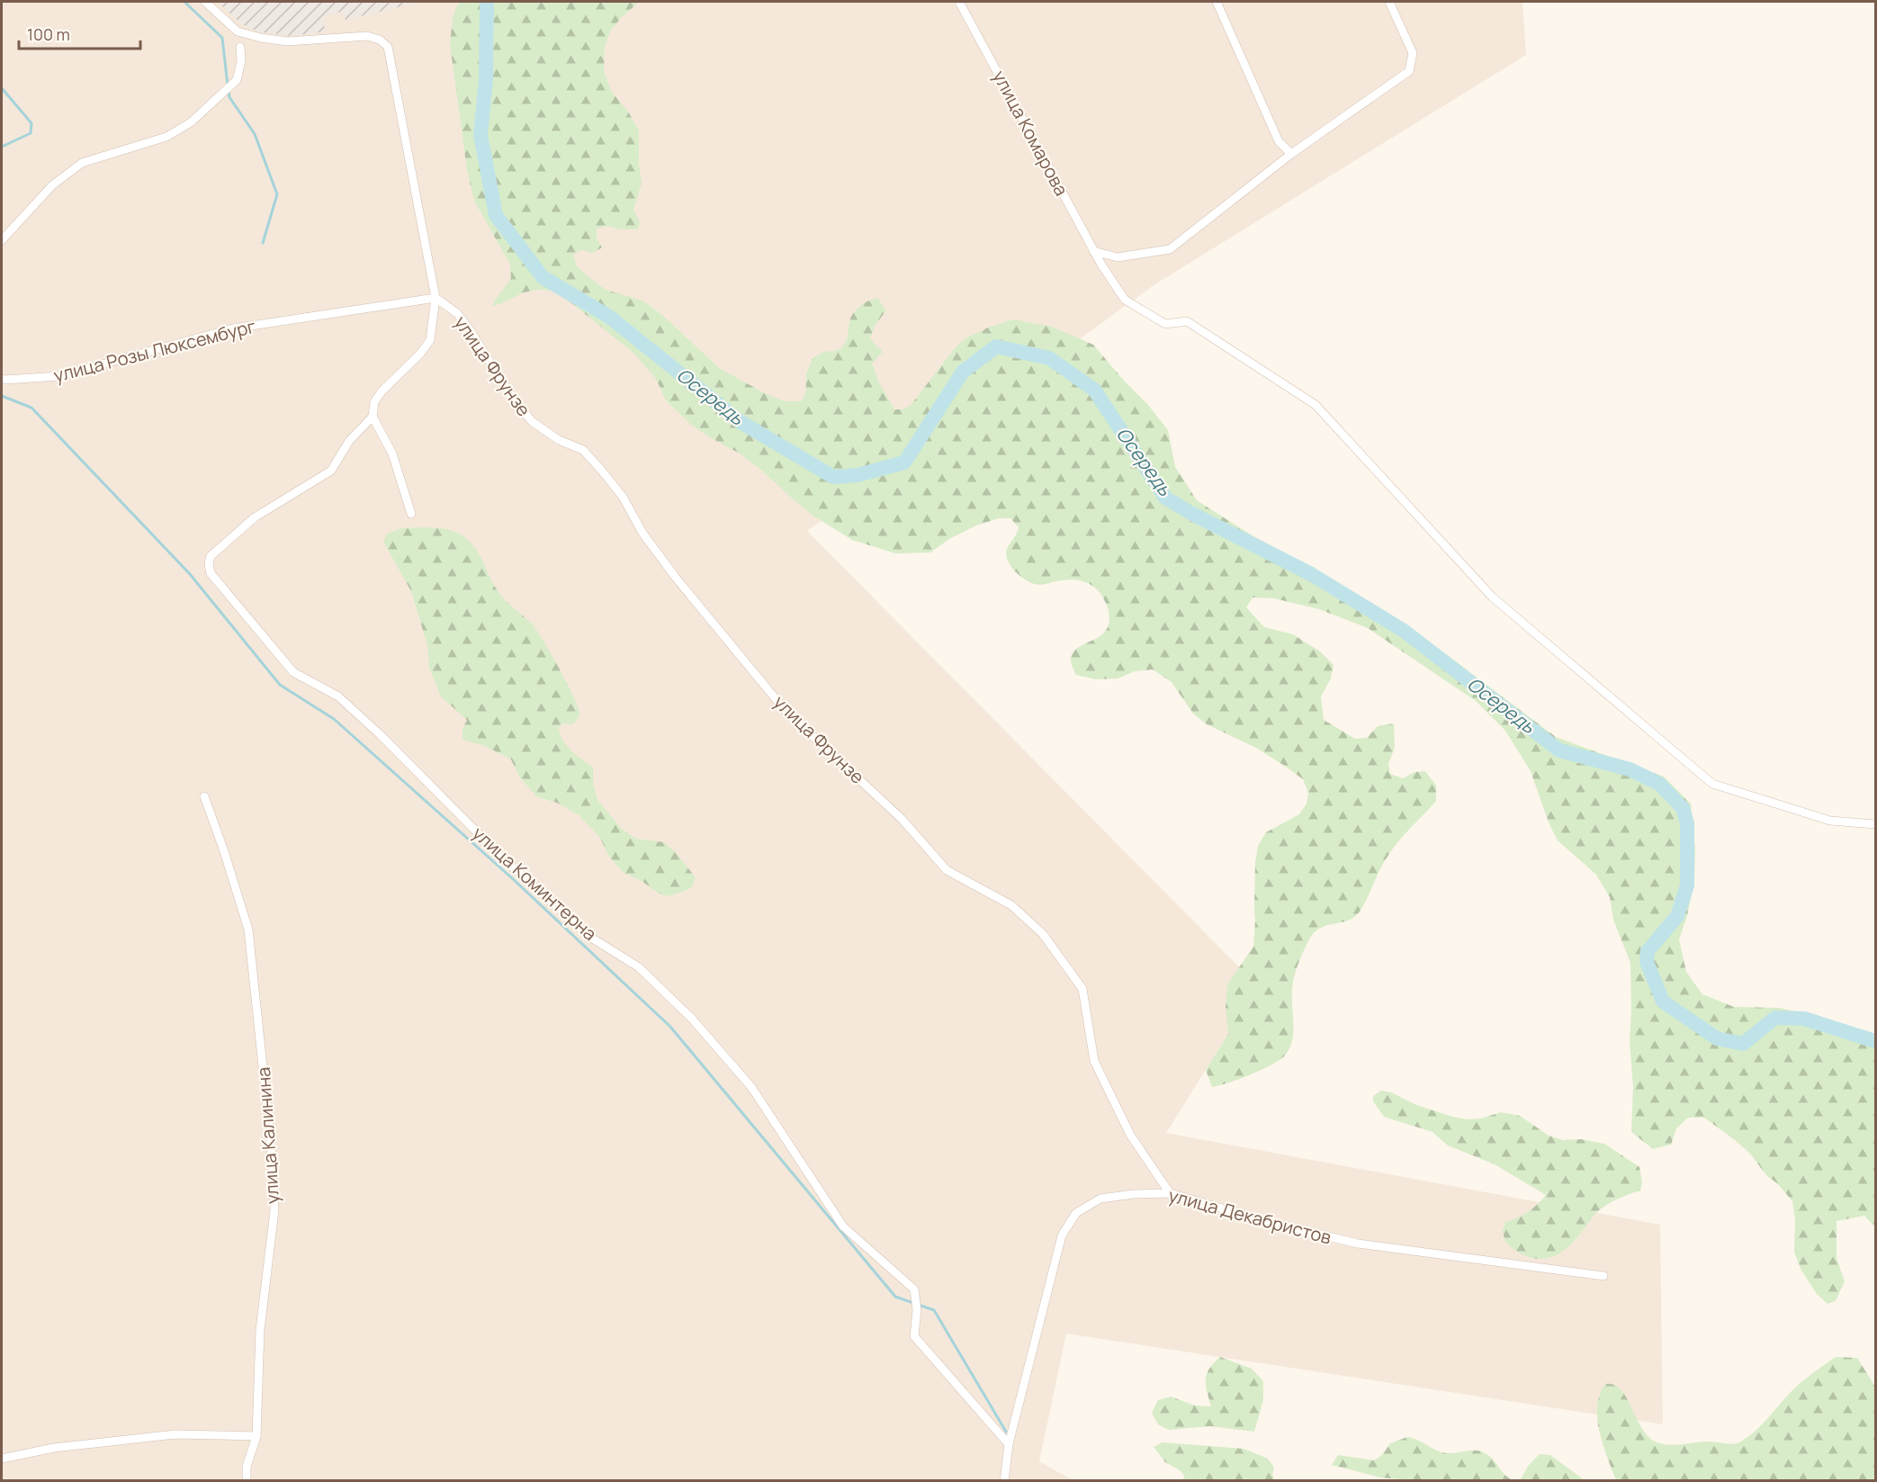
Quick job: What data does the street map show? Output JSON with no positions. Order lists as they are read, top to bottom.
{
  "streets": {
    "street": [
      "улица Комарова",
      "улица Розы Люксембург",
      "улица Фрунзе",
      "улица Коминтерна",
      "улица Калинина",
      "улица Декабристов"
    ]
  },
  "crossings": [
    ["улица Розы Люксембург", "улица Фрунзе"],
    ["улица Фрунзе", "улица Декабристов"],
    ["улица Коминтерна", "улица Декабристов"]
  ],
  "water": ["Осередь"],
  "scale_bar": "100 m"
}
